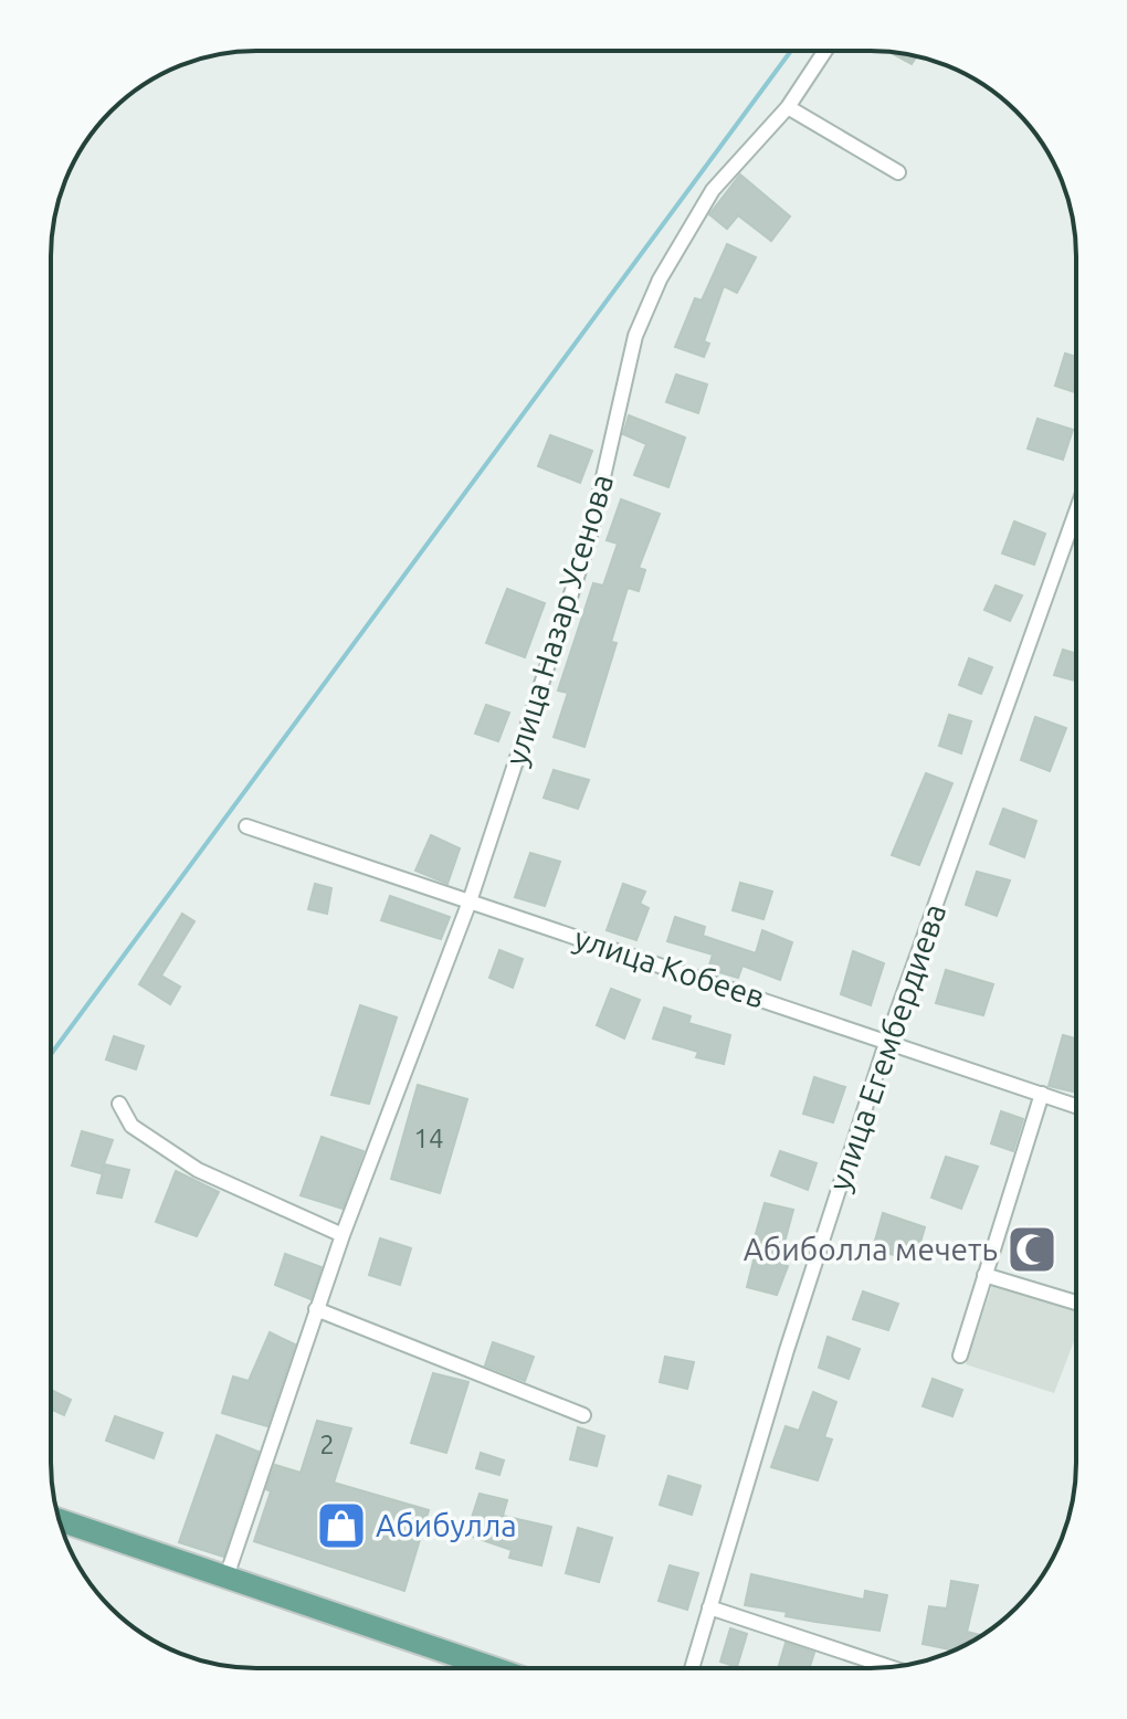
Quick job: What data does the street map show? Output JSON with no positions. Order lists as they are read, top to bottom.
{
  "streets": {
    "street": ["улица Назар Усенова", "улица Кобеев", "улица Егембердиева"]
  },
  "crossings": [
    ["улица Назар Усенова", "улица Кобеев"],
    ["улица Кобеев", "улица Егембердиева"]
  ],
  "places": {
    "mosque": ["Абиболла мечеть"],
    "shop": ["Абибулла"]
  },
  "house_numbers": ["14", "2"]
}
